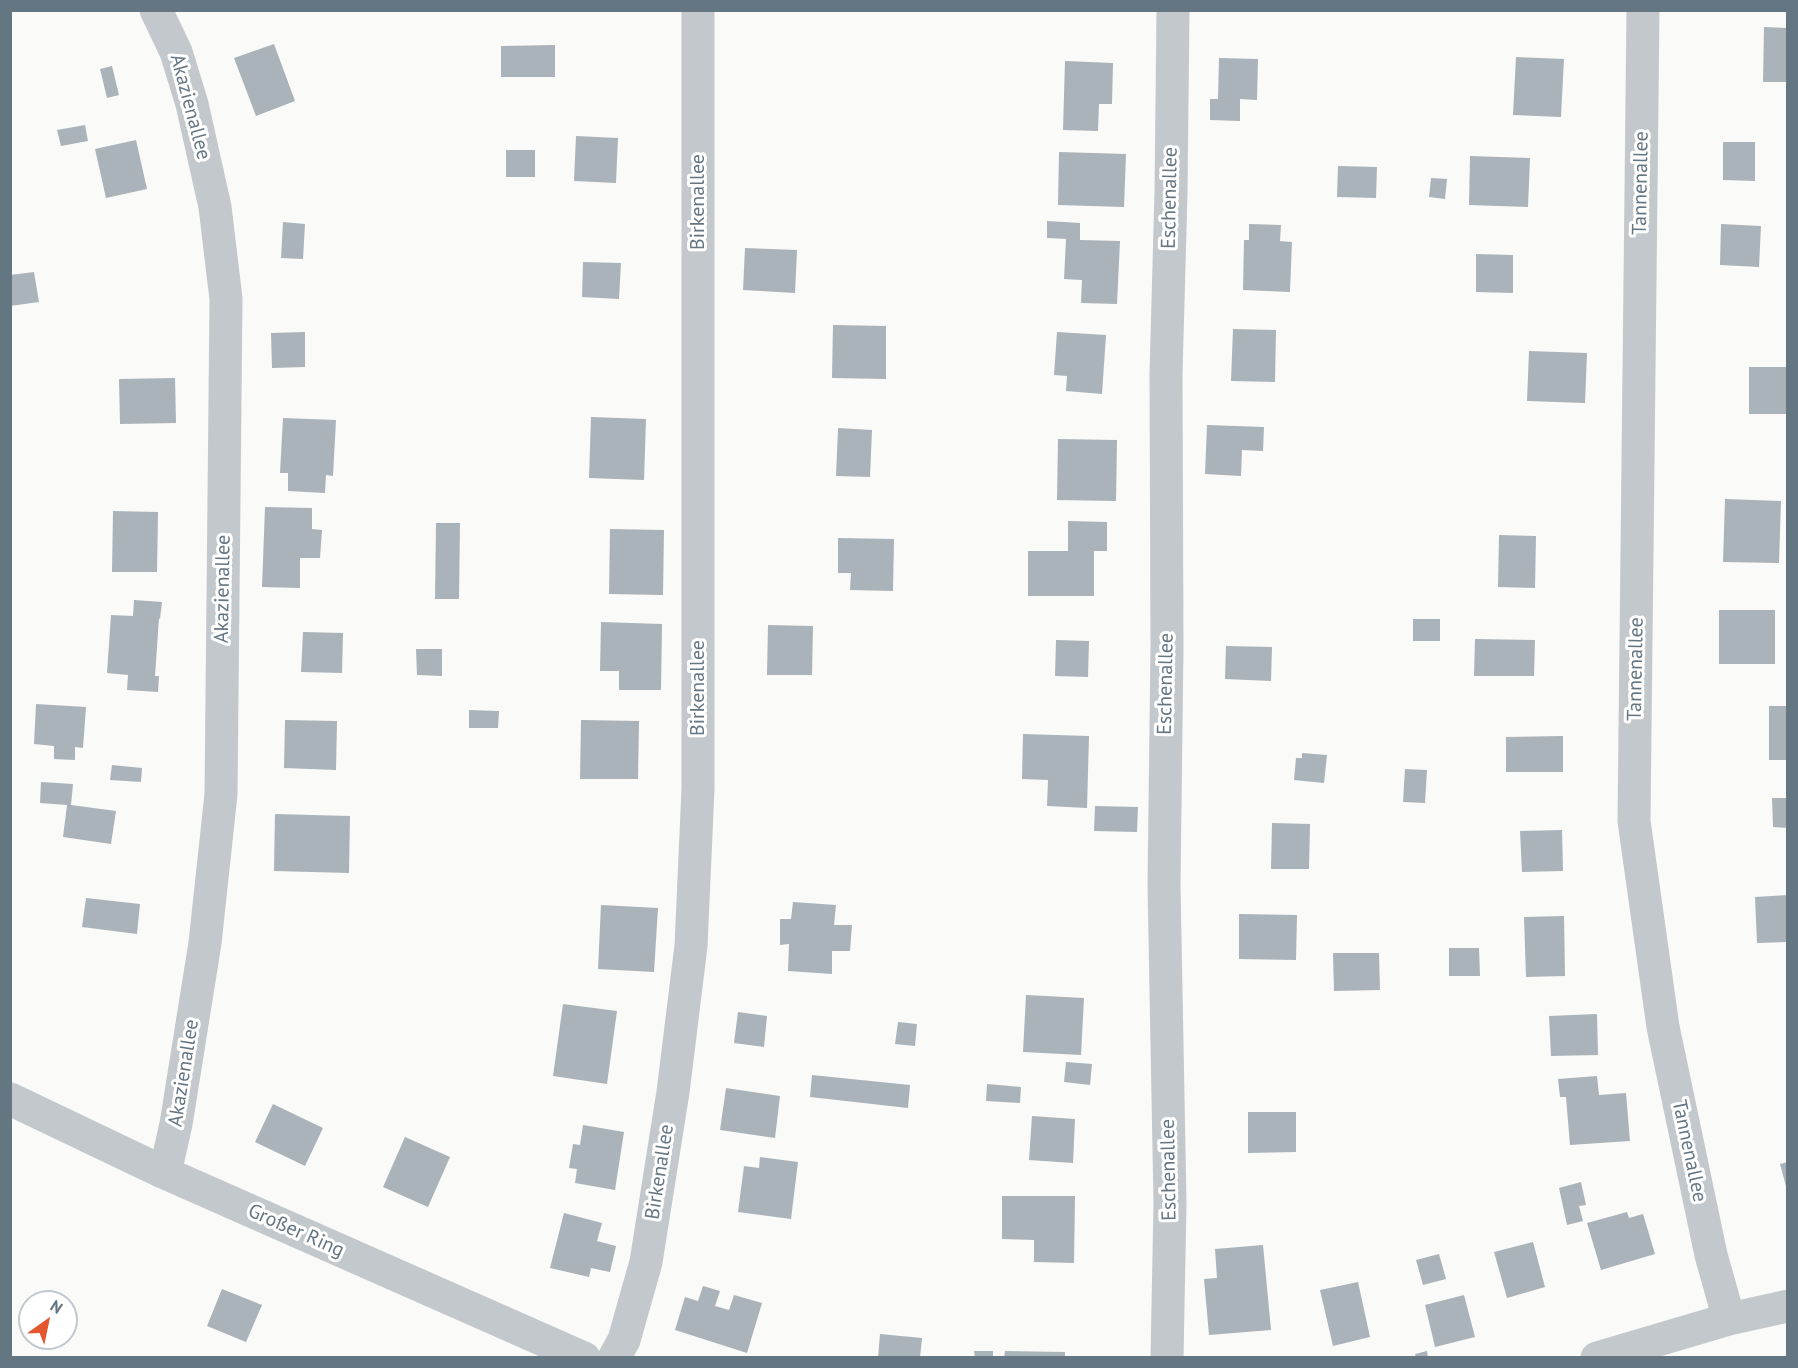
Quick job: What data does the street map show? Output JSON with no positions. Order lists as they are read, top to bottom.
{
  "streets": {
    "street": [
      "Akazienallee",
      "Tannenallee",
      "Eschenallee",
      "Birkenallee",
      "Großer Ring"
    ]
  },
  "crossings": [
    ["Akazienallee", "Großer Ring"]
  ],
  "north": "top right"
}
